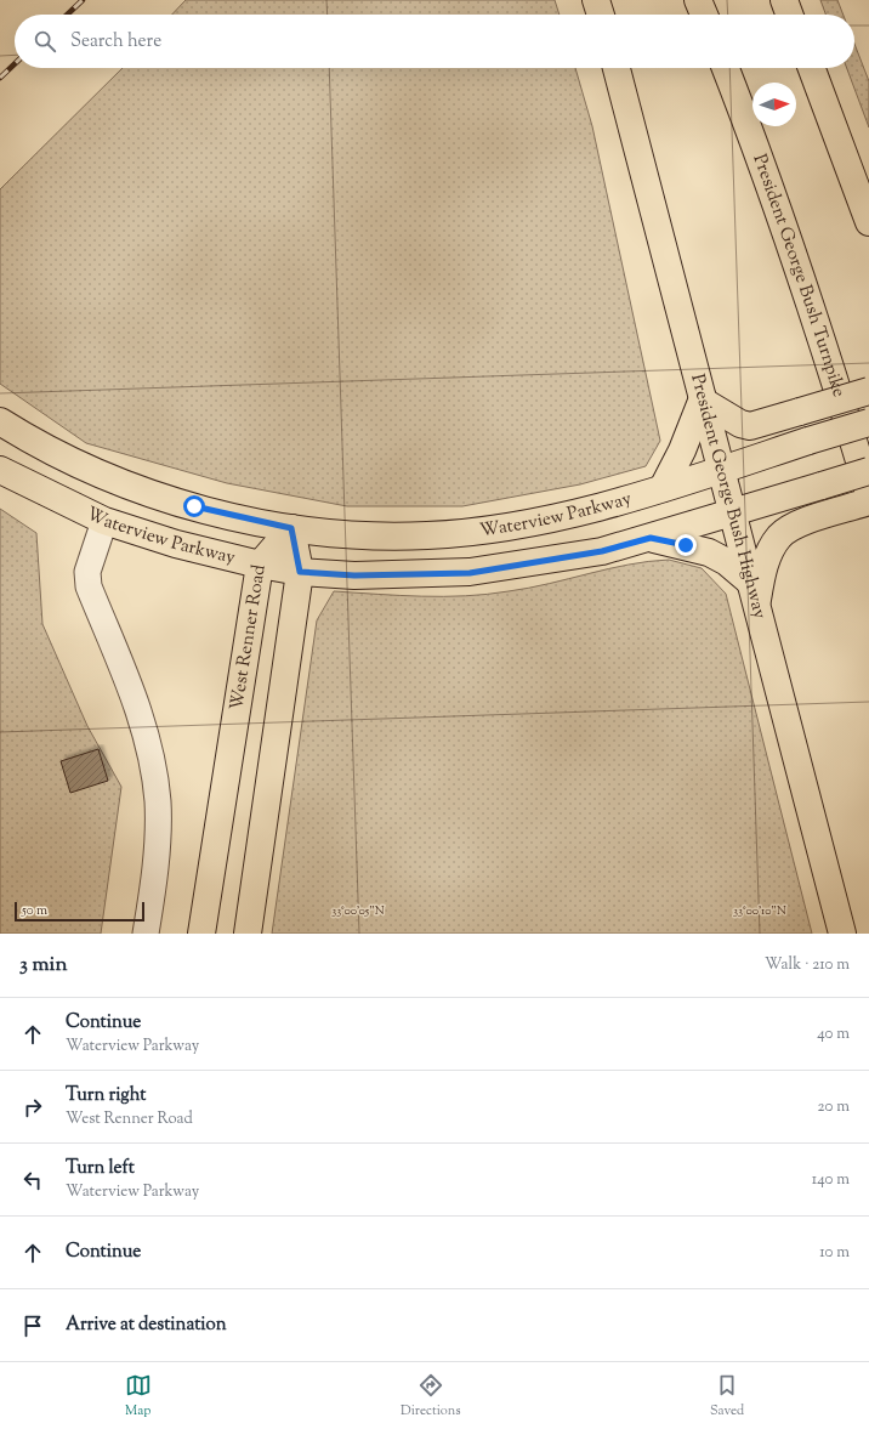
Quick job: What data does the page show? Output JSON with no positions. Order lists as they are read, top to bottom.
{
  "streets": {
    "main road": [
      "President George Bush Turnpike",
      "President George Bush Highway",
      "Waterview Parkway",
      "West Renner Road"
    ]
  },
  "crossings": [
    ["President George Bush Highway", "Waterview Parkway"],
    ["Waterview Parkway", "West Renner Road"]
  ],
  "scale_bar": "50 m",
  "north": "right",
  "page": {
    "search": "Search here",
    "scale": "50 m",
    "heading": ["3 min", "Walk · 210 m"],
    "list": [
      ["Continue", "Waterview Parkway", "40 m"],
      ["Turn right", "West Renner Road", "20 m"],
      ["Turn left", "Waterview Parkway", "140 m"],
      ["Continue", "10 m"],
      "Arrive at destination"
    ],
    "nav": ["Map", "Directions", "Saved"]
  },
  "coordinates": ["33°00'05\"N", "33°00'10\"N"]
}
